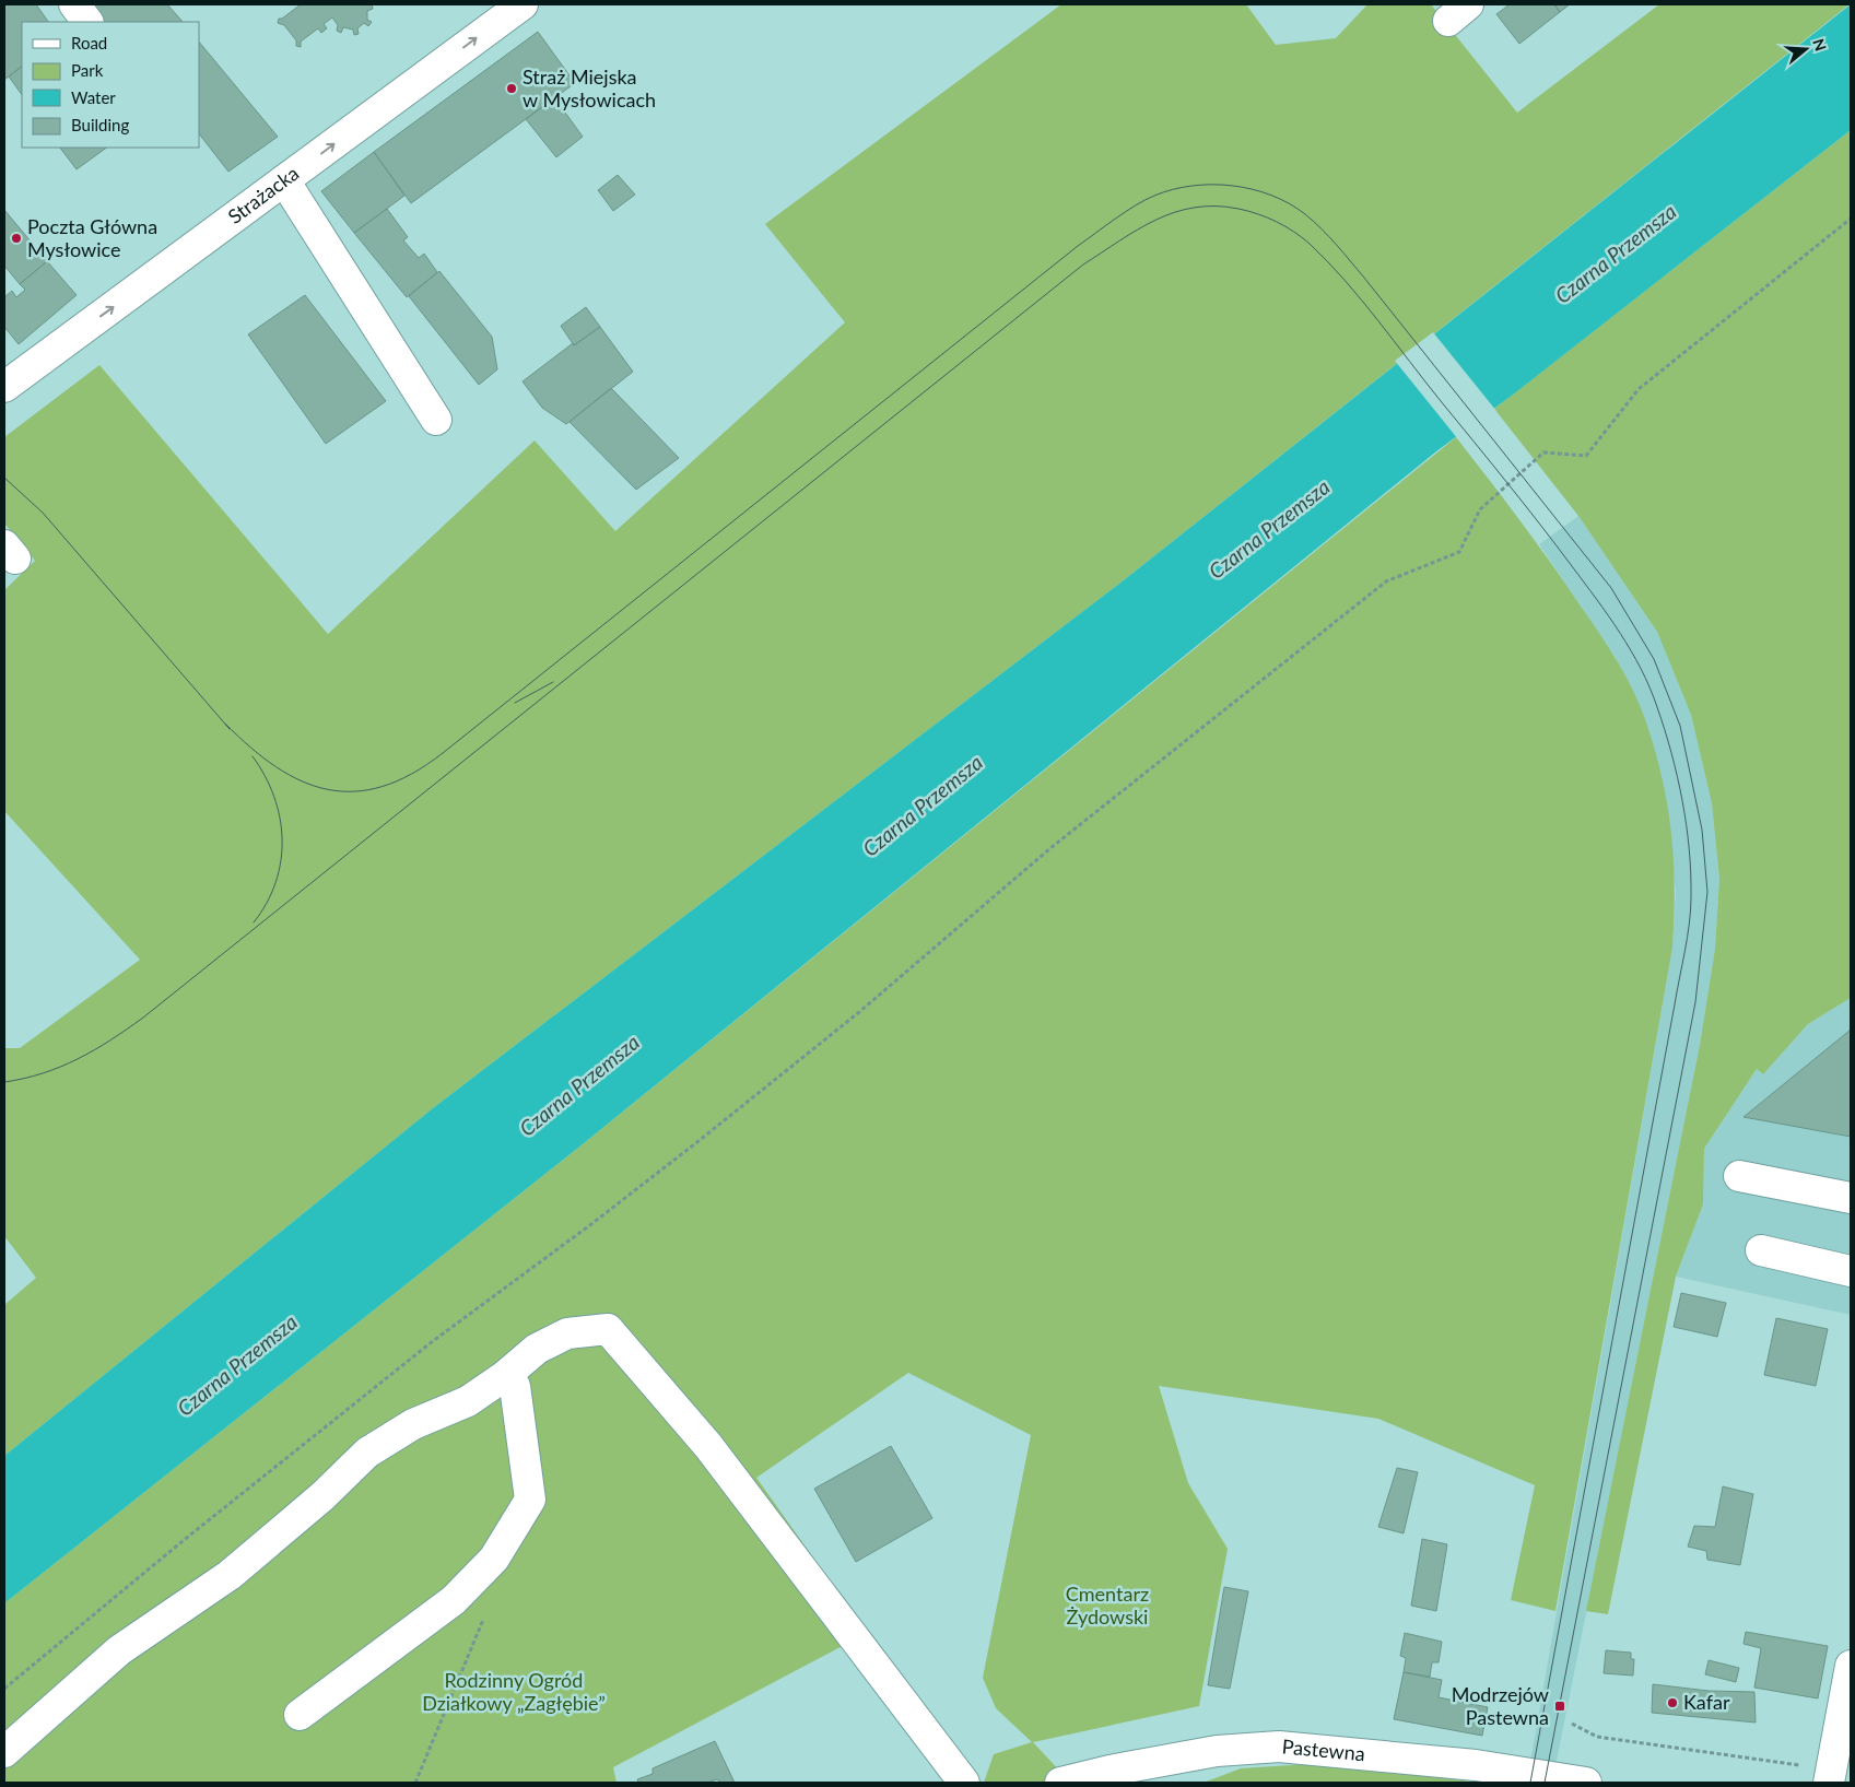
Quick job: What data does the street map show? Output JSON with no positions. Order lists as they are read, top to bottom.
{
  "streets": {
    "street": ["Strażacka", "Pastewna"]
  },
  "one_way": ["Strażacka"],
  "water": ["Czarna Przemsza"],
  "parks": ["Cmentarz Żydowski", "Rodzinny Ogród Działkowy „Zagłębie”"],
  "places": {
    "other": ["Straż Miejska w Mysłowicach", "Poczta Główna Mysłowice", "Kafar"],
    "transit": ["Modrzejów Pastewna"]
  },
  "legend": [
    "Road",
    "Park",
    "Water",
    "Building"
  ],
  "north": "right"
}
